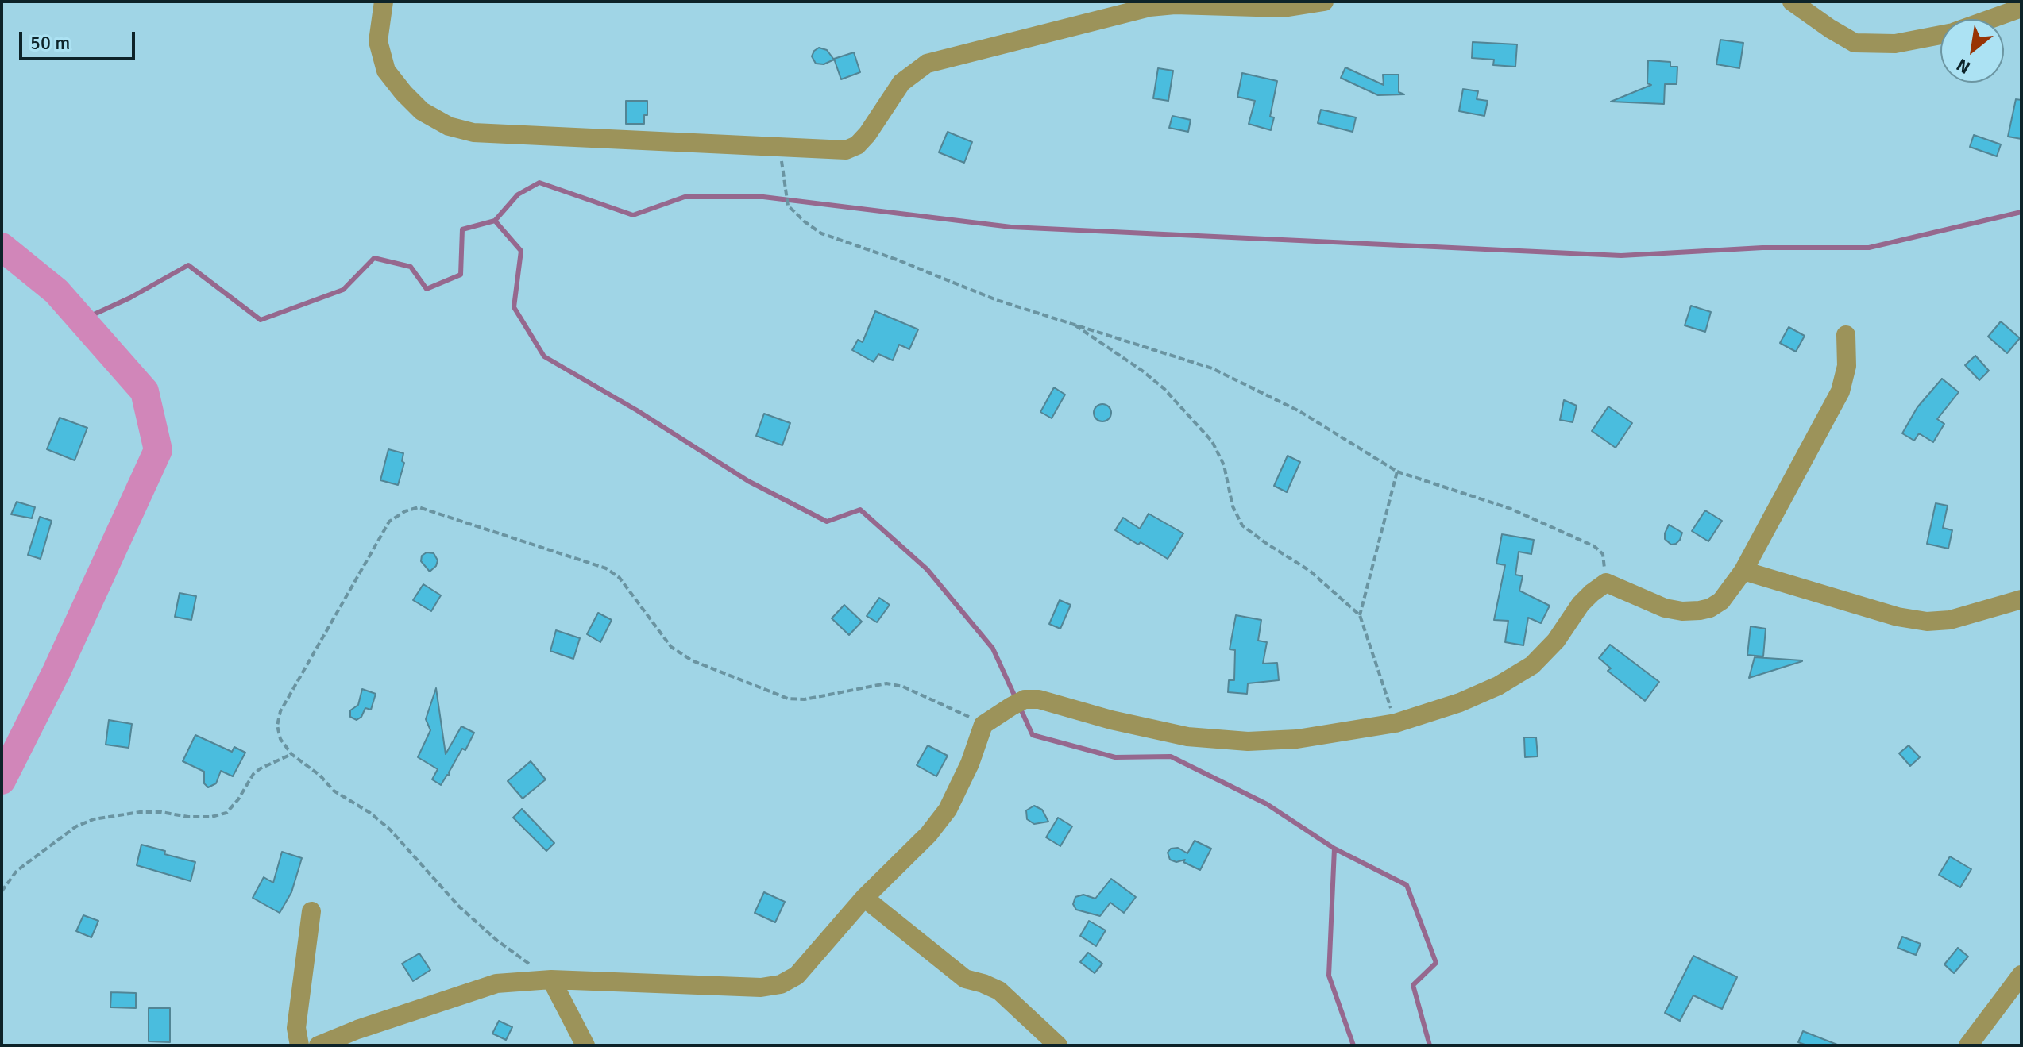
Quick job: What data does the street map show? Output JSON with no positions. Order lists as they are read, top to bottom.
{
  "scale_bar": "50 m",
  "north": "bottom left"
}
